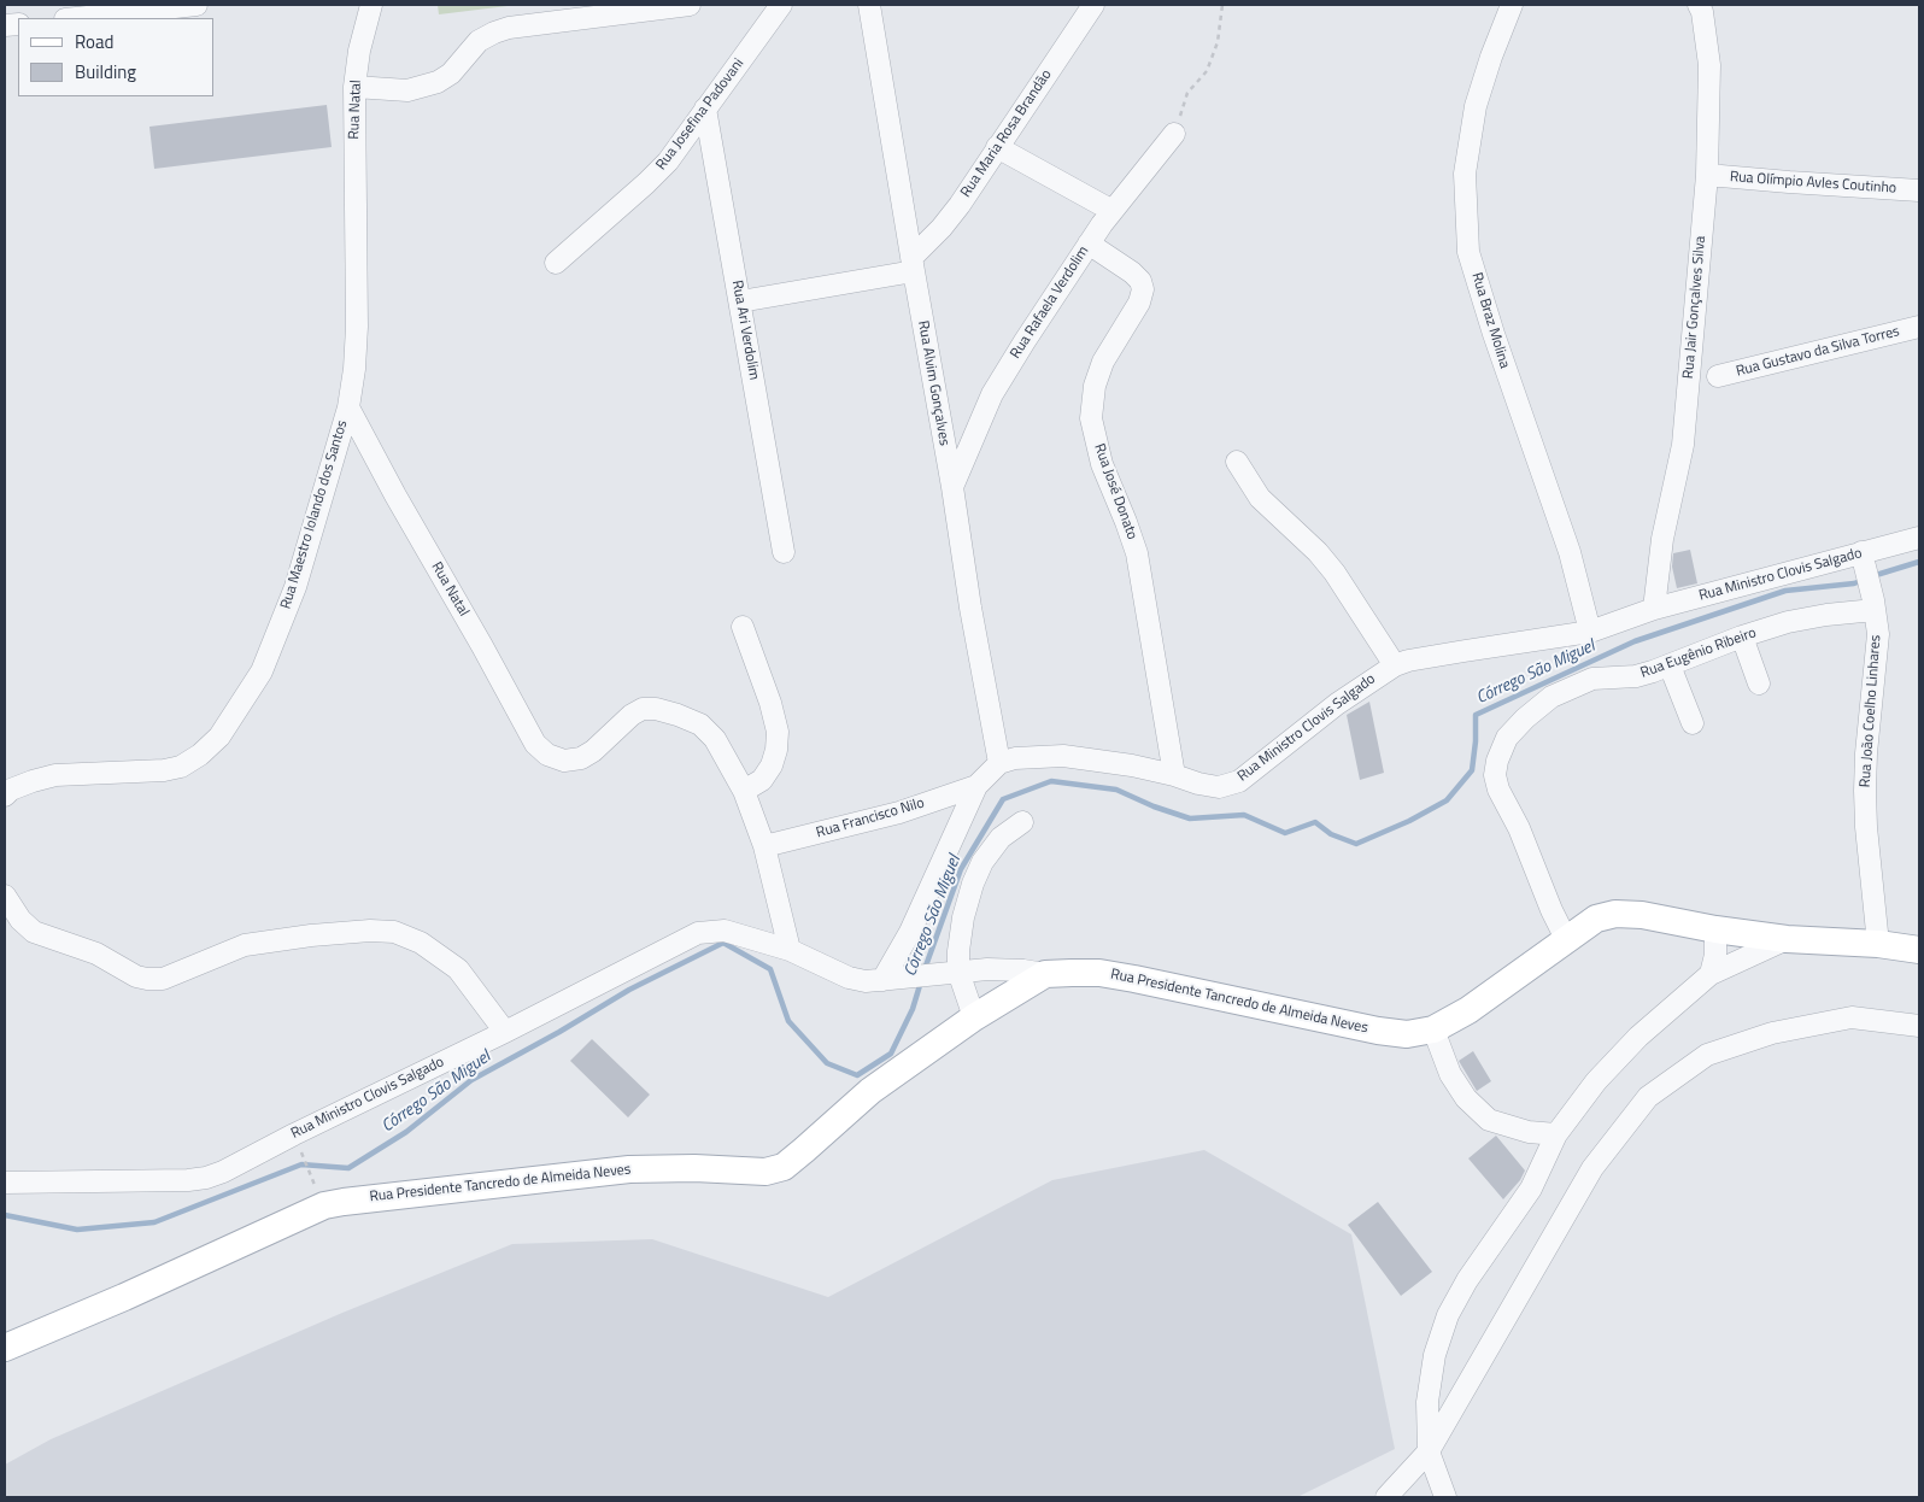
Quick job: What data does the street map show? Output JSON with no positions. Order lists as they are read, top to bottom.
{
  "streets": {
    "main road": ["Rua Presidente Tancredo de Almeida Neves"],
    "street": [
      "Rua Natal",
      "Rua Josefina Padovani",
      "Rua Maria Rosa Brandão",
      "Rua Olímpio Avles Coutinho",
      "Rua Rafaela Verdolim",
      "Rua Jair Gonçalves Silva",
      "Rua Braz Molina",
      "Rua Ari Verdolim",
      "Rua Gustavo da Silva Torres",
      "Rua Alvim Gonçalves",
      "Rua José Donato",
      "Rua Maestro Iolando dos Santos",
      "Rua Ministro Clovis Salgado",
      "Rua Eugênio Ribeiro",
      "Rua João Coelho Linhares",
      "Rua Francisco Nilo"
    ]
  },
  "crossings": [
    ["Rua Natal", "Rua Maestro Iolando dos Santos"],
    ["Rua Natal", "Rua Ministro Clovis Salgado"],
    ["Rua Natal", "Rua Francisco Nilo"],
    ["Rua Josefina Padovani", "Rua Ari Verdolim"],
    ["Rua Maria Rosa Brandão", "Rua Alvim Gonçalves"],
    ["Rua Olímpio Avles Coutinho", "Rua Jair Gonçalves Silva"],
    ["Rua Rafaela Verdolim", "Rua Alvim Gonçalves"],
    ["Rua Rafaela Verdolim", "Rua José Donato"],
    ["Rua Jair Gonçalves Silva", "Rua Ministro Clovis Salgado"],
    ["Rua Braz Molina", "Rua Ministro Clovis Salgado"],
    ["Rua Alvim Gonçalves", "Rua Ministro Clovis Salgado"],
    ["Rua José Donato", "Rua Ministro Clovis Salgado"],
    ["Rua Ministro Clovis Salgado", "Rua João Coelho Linhares"],
    ["Rua Ministro Clovis Salgado", "Rua Presidente Tancredo de Almeida Neves"],
    ["Rua Eugênio Ribeiro", "Rua João Coelho Linhares"],
    ["Rua Eugênio Ribeiro", "Rua Presidente Tancredo de Almeida Neves"],
    ["Rua João Coelho Linhares", "Rua Presidente Tancredo de Almeida Neves"]
  ],
  "water": ["Córrego São Miguel"],
  "legend": ["Road", "Building"]
}
